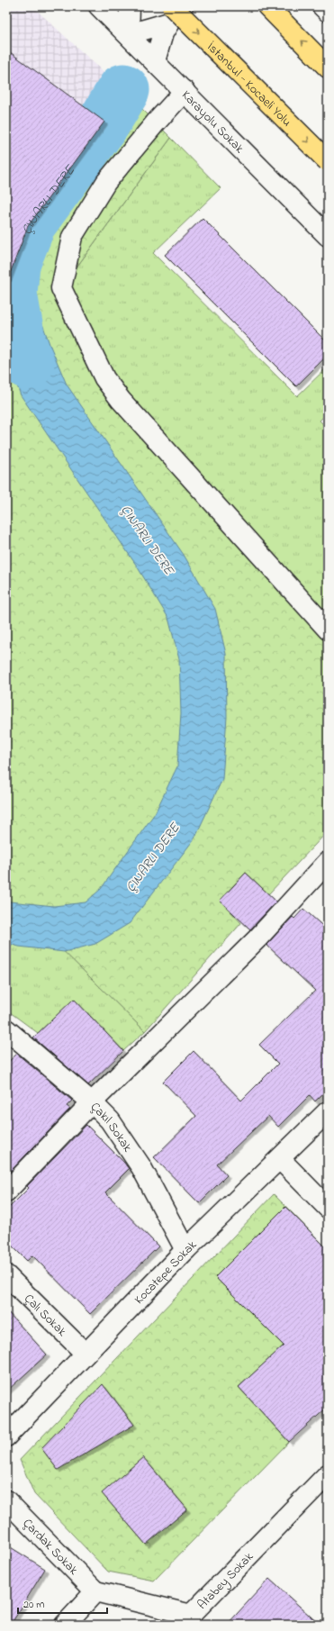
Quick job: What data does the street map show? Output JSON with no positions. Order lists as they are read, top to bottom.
{
  "streets": {
    "highway": ["İstanbul - Kocaeli Yolu"],
    "street": [
      "Karayolu Sokak",
      "Çakıl Sokak",
      "Kocatepe Sokak",
      "Çalı Sokak",
      "Çardak Sokak",
      "Atabey Sokak"
    ]
  },
  "crossings": [
    ["Çakıl Sokak", "Kocatepe Sokak"],
    ["Kocatepe Sokak", "Çalı Sokak"],
    ["Çardak Sokak", "Atabey Sokak"]
  ],
  "water": ["ÇINARLI DERE"],
  "scale_bar": "20 m"
}
